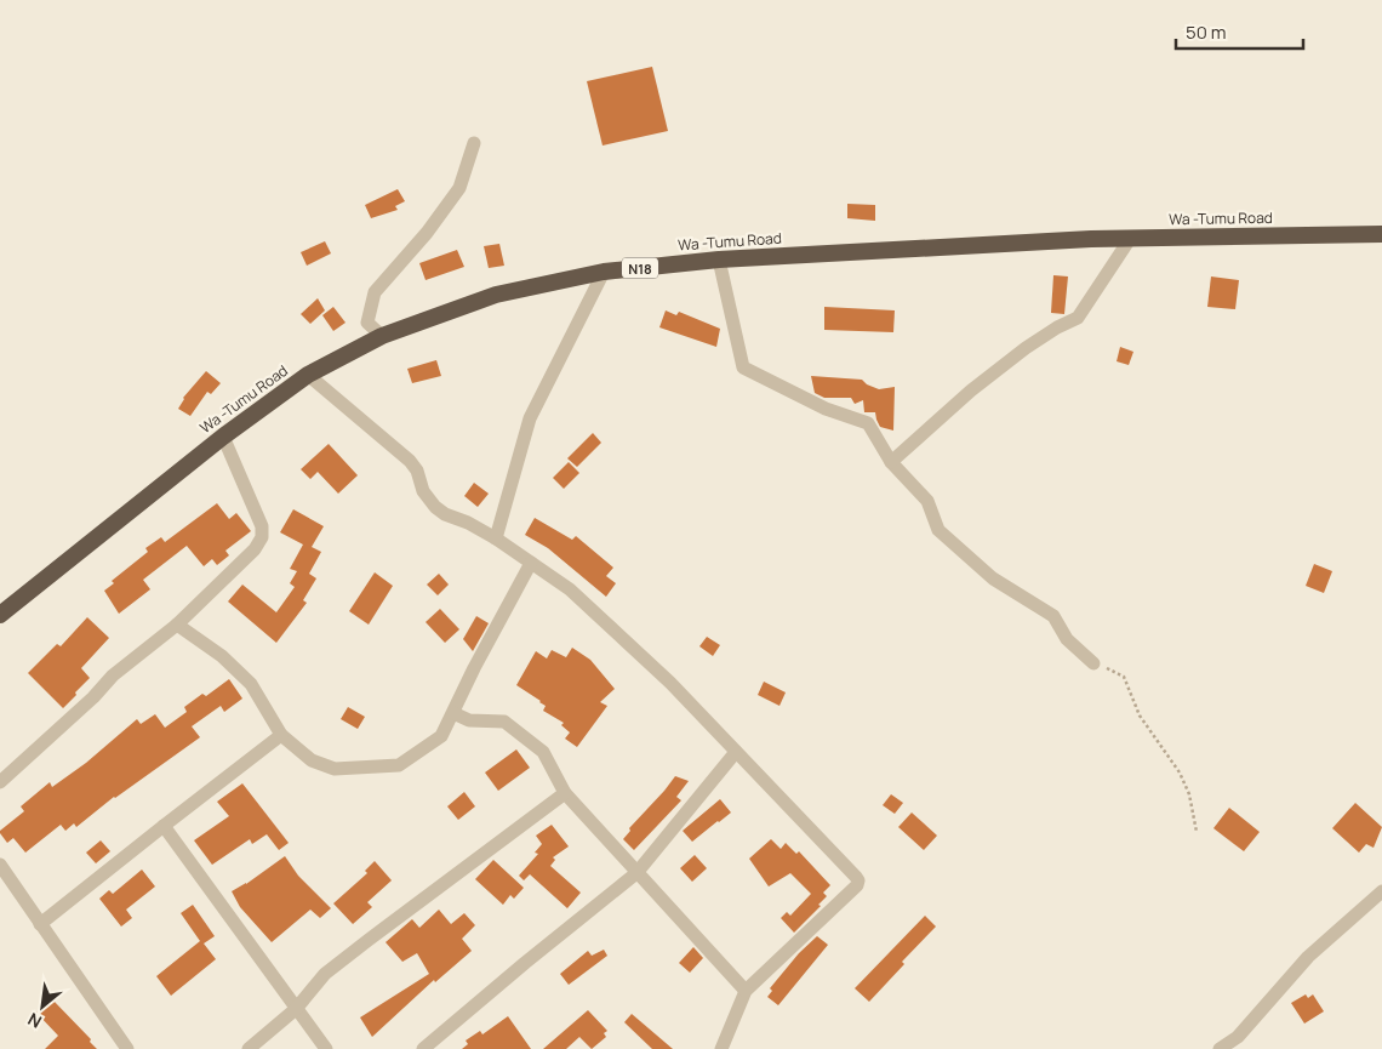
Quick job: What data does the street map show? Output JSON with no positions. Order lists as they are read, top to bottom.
{
  "streets": {
    "highway": ["Wa -Tumu Road", "N18"]
  },
  "scale_bar": "50 m",
  "north": "bottom left"
}
